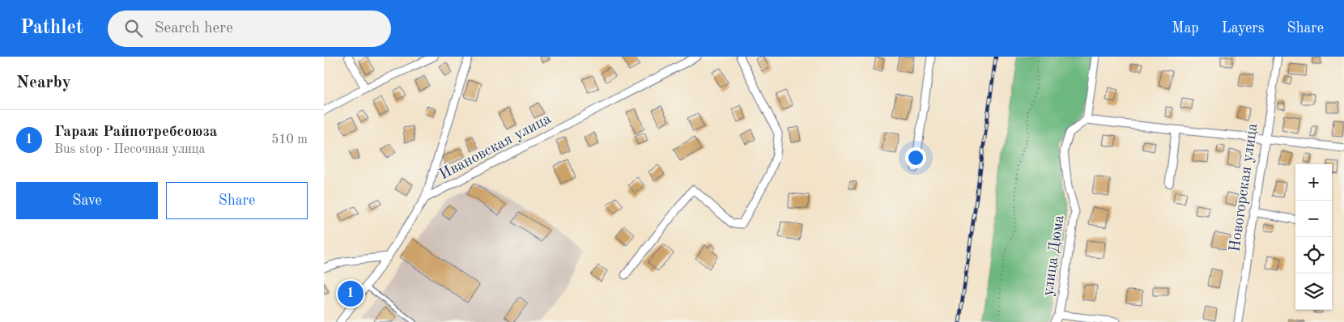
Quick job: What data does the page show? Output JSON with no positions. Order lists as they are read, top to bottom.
{
  "streets": {
    "street": ["Ивановская улица", "Новогорская улица", "улица Дюма"]
  },
  "page": {
    "header": "Pathlet",
    "search": "Search here",
    "nav": ["Map", "Layers", "Share"],
    "heading": "Nearby",
    "list": [
      {
        "mark": "1",
        "name": "Гараж Райпотребсоюза",
        "note": "Bus stop · Песочная улица",
        "value": "510 m"
      }
    ],
    "map_buttons": ["+", "−"],
    "buttons": ["Save", "Share"],
    "pins": "1"
  }
}
